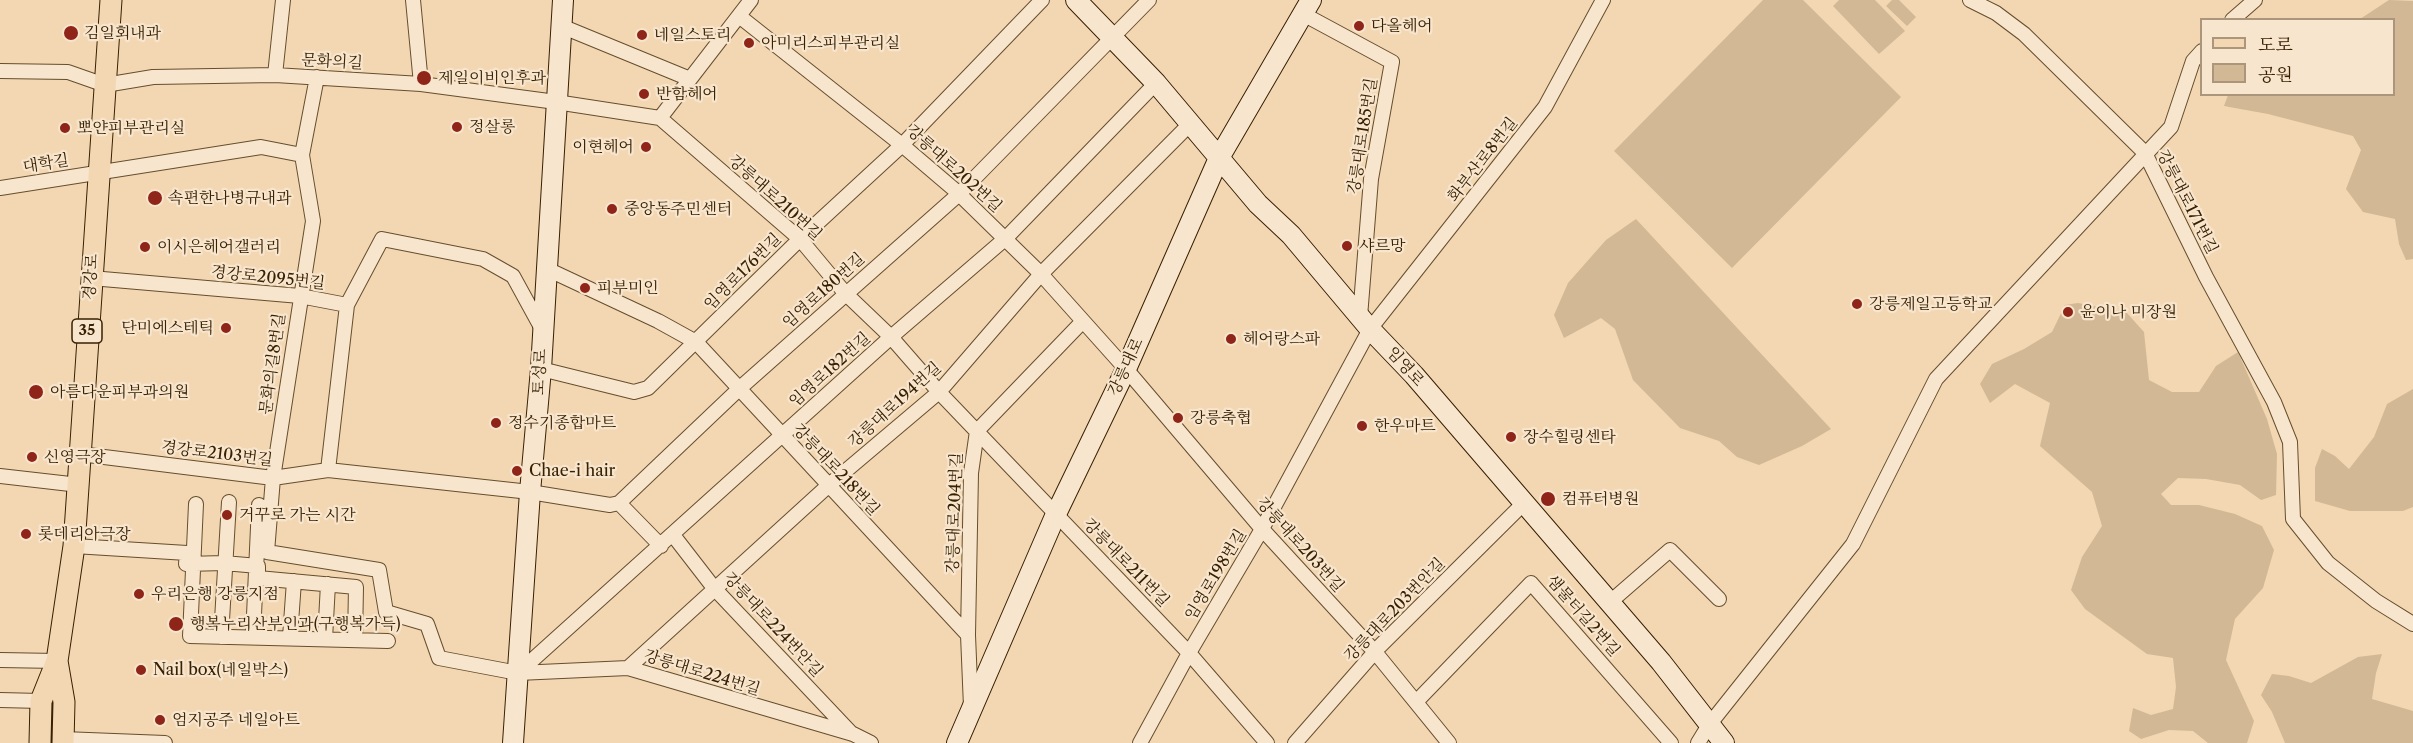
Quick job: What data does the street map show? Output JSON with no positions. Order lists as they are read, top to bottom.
{
  "streets": {
    "main road": ["경강로", "35"],
    "street": [
      "문화의길",
      "강릉대로185번길",
      "화부산로8번길",
      "대학길",
      "강릉대로202번길",
      "강릉대로210번길",
      "강릉대로171번길",
      "임영로176번길",
      "경강로2095번길",
      "임영로180번길",
      "문화의길8번길",
      "강릉대로",
      "임영로",
      "임영로182번길",
      "토성로",
      "강릉대로194번길",
      "경강로2103번길",
      "강릉대로218번길",
      "강릉대로204번길",
      "강릉대로203번길",
      "강릉대로211번길",
      "임영로198번길",
      "강릉대로203번안길",
      "샘물터길2번길",
      "강릉대로224번안길",
      "강릉대로224번길"
    ]
  },
  "crossings": [
    ["문화의길", "경강로"],
    ["문화의길", "문화의길8번길"],
    ["문화의길", "토성로"],
    ["강릉대로185번길", "화부산로8번길"],
    ["강릉대로185번길", "강릉대로"],
    ["강릉대로185번길", "임영로"],
    ["강릉대로185번길", "임영로198번길"],
    ["화부산로8번길", "임영로"],
    ["화부산로8번길", "임영로198번길"],
    ["대학길", "경강로"],
    ["대학길", "문화의길8번길"],
    ["강릉대로202번길", "임영로176번길"],
    ["강릉대로202번길", "임영로180번길"],
    ["강릉대로202번길", "강릉대로"],
    ["강릉대로202번길", "임영로182번길"],
    ["강릉대로202번길", "강릉대로194번길"],
    ["강릉대로202번길", "강릉대로204번길"],
    ["강릉대로202번길", "강릉대로203번길"],
    ["강릉대로210번길", "임영로176번길"],
    ["강릉대로210번길", "임영로180번길"],
    ["강릉대로210번길", "강릉대로"],
    ["강릉대로210번길", "임영로182번길"],
    ["강릉대로210번길", "강릉대로194번길"],
    ["강릉대로210번길", "강릉대로204번길"],
    ["강릉대로210번길", "강릉대로211번길"],
    ["임영로176번길", "토성로"],
    ["임영로176번길", "강릉대로218번길"],
    ["경강로", "경강로2095번길"],
    ["경강로", "경강로2103번길"],
    ["경강로2095번길", "문화의길8번길"],
    ["임영로180번길", "임영로"],
    ["임영로180번길", "강릉대로218번길"],
    ["문화의길8번길", "임영로182번길"],
    ["문화의길8번길", "토성로"],
    ["문화의길8번길", "경강로2103번길"],
    ["문화의길8번길", "강릉대로224번길"],
    ["강릉대로", "임영로"],
    ["강릉대로", "강릉대로204번길"],
    ["강릉대로", "강릉대로203번길"],
    ["강릉대로", "강릉대로211번길"],
    ["임영로", "임영로182번길"],
    ["임영로", "강릉대로194번길"],
    ["임영로", "임영로198번길"],
    ["임영로", "강릉대로203번안길"],
    ["임영로182번길", "토성로"],
    ["임영로182번길", "강릉대로218번길"],
    ["임영로182번길", "강릉대로224번안길"],
    ["임영로182번길", "강릉대로224번길"],
    ["토성로", "경강로2103번길"],
    ["토성로", "강릉대로218번길"],
    ["토성로", "강릉대로224번길"],
    ["강릉대로194번길", "강릉대로218번길"],
    ["강릉대로194번길", "강릉대로224번안길"],
    ["강릉대로194번길", "강릉대로224번길"],
    ["강릉대로218번길", "강릉대로204번길"],
    ["강릉대로203번길", "임영로198번길"],
    ["강릉대로203번길", "강릉대로203번안길"],
    ["강릉대로203번길", "샘물터길2번길"],
    ["강릉대로211번길", "임영로198번길"],
    ["강릉대로224번안길", "강릉대로224번길"]
  ],
  "places": [
    "다올헤어",
    "김일회내과",
    "네일스토리",
    "아미리스피부관리실",
    "제일이비인후과",
    "반함헤어",
    "정살롱",
    "뽀얀피부관리실",
    "이현헤어",
    "속편한나병규내과",
    "중앙동주민센터",
    "샤르망",
    "이시은헤어갤러리",
    "피부미인",
    "강릉제일고등학교",
    "윤이나 미장원",
    "단미에스테틱",
    "헤어랑스파",
    "아름다운피부과의원",
    "강릉축협",
    "정수기종합마트",
    "한우마트",
    "장수힐링센타",
    "신영극장",
    "Chae-i hair",
    "컴퓨터병원",
    "거꾸로 가는 시간",
    "롯데리아극장",
    "우리은행 강릉지점",
    "행복누리산부인과(구행복가득)",
    "Nail box(네일박스)",
    "엄지공주 네일아트"
  ],
  "legend": ["도로", "공원"]
}
